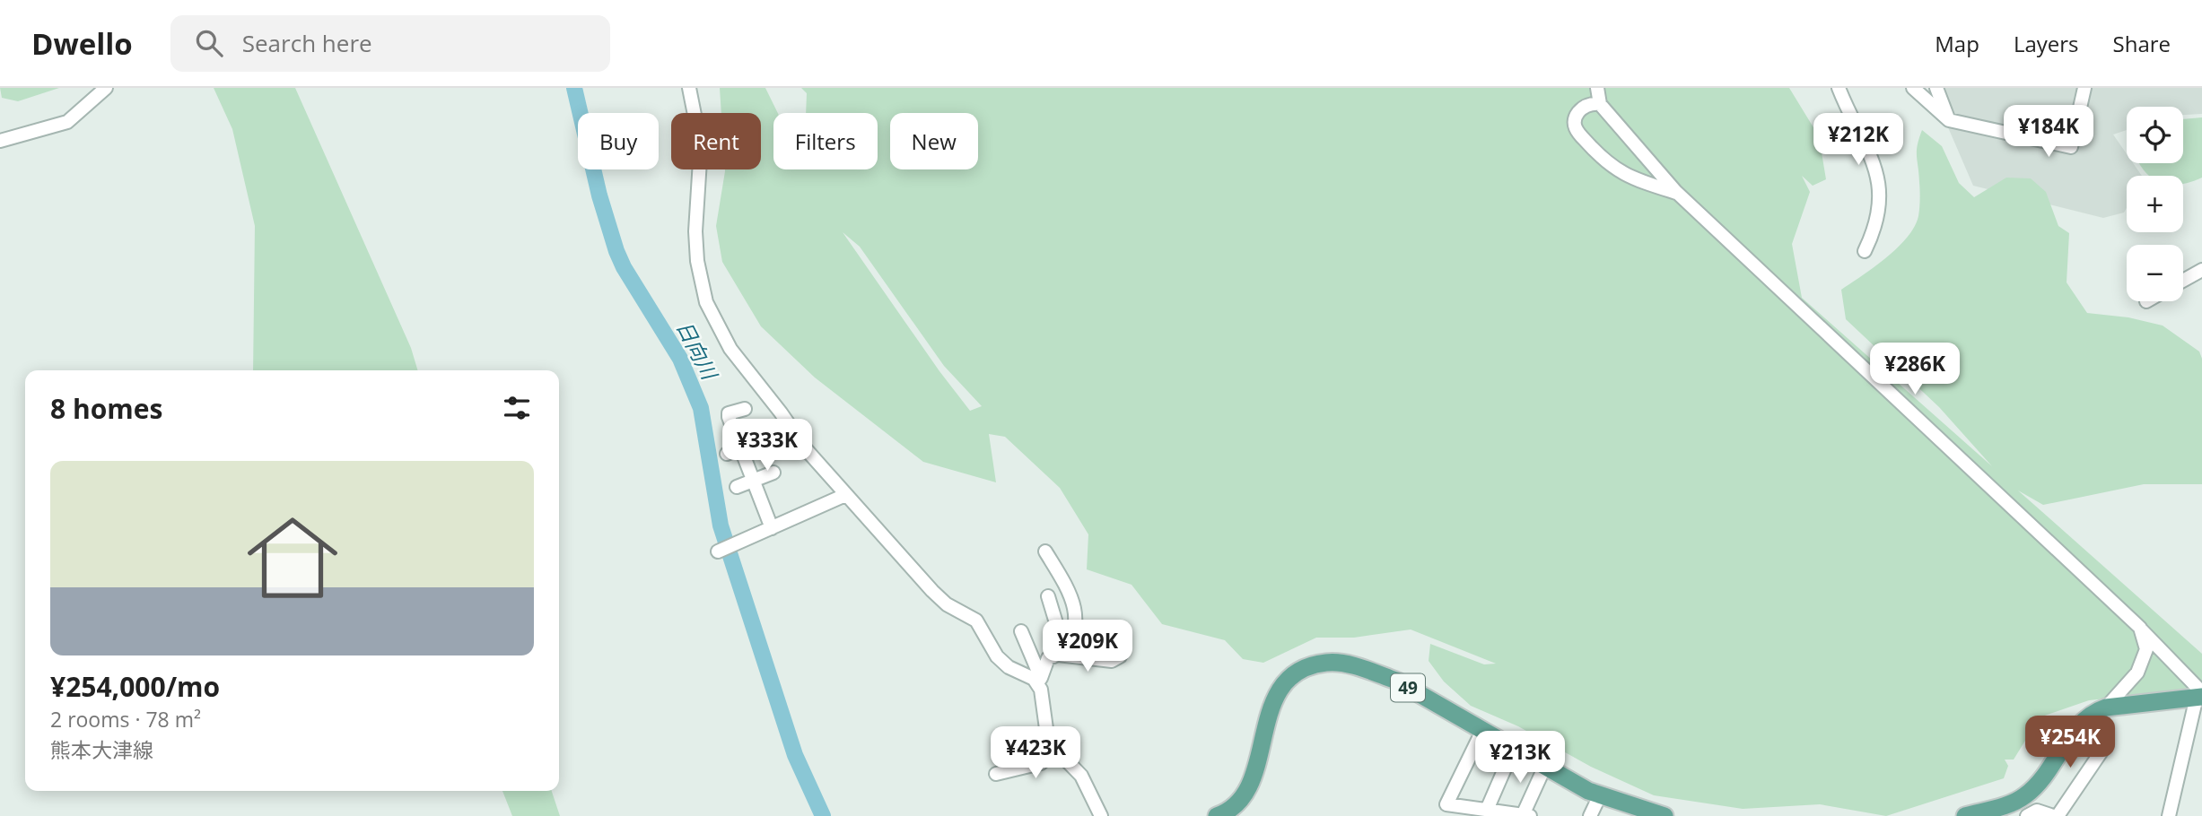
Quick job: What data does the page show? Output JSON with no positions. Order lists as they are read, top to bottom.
{
  "streets": {
    "main road": ["49"]
  },
  "water": ["日向川"],
  "page": {
    "header": "Dwello",
    "search": "Search here",
    "nav": ["Map", "Layers", "Share"],
    "price": [
      "¥184K",
      "¥212K",
      "¥286K",
      "¥333K",
      "¥209K",
      "¥254K",
      "¥423K",
      "¥213K"
    ],
    "map_buttons": ["+", "−"],
    "chip": [
      "Buy",
      "Rent",
      "Filters",
      "New"
    ],
    "heading": "8 homes",
    "list": [
      {
        "name": "¥254,000/mo",
        "note": "2 rooms · 78 m² · 熊本大津線"
      }
    ]
  }
}
